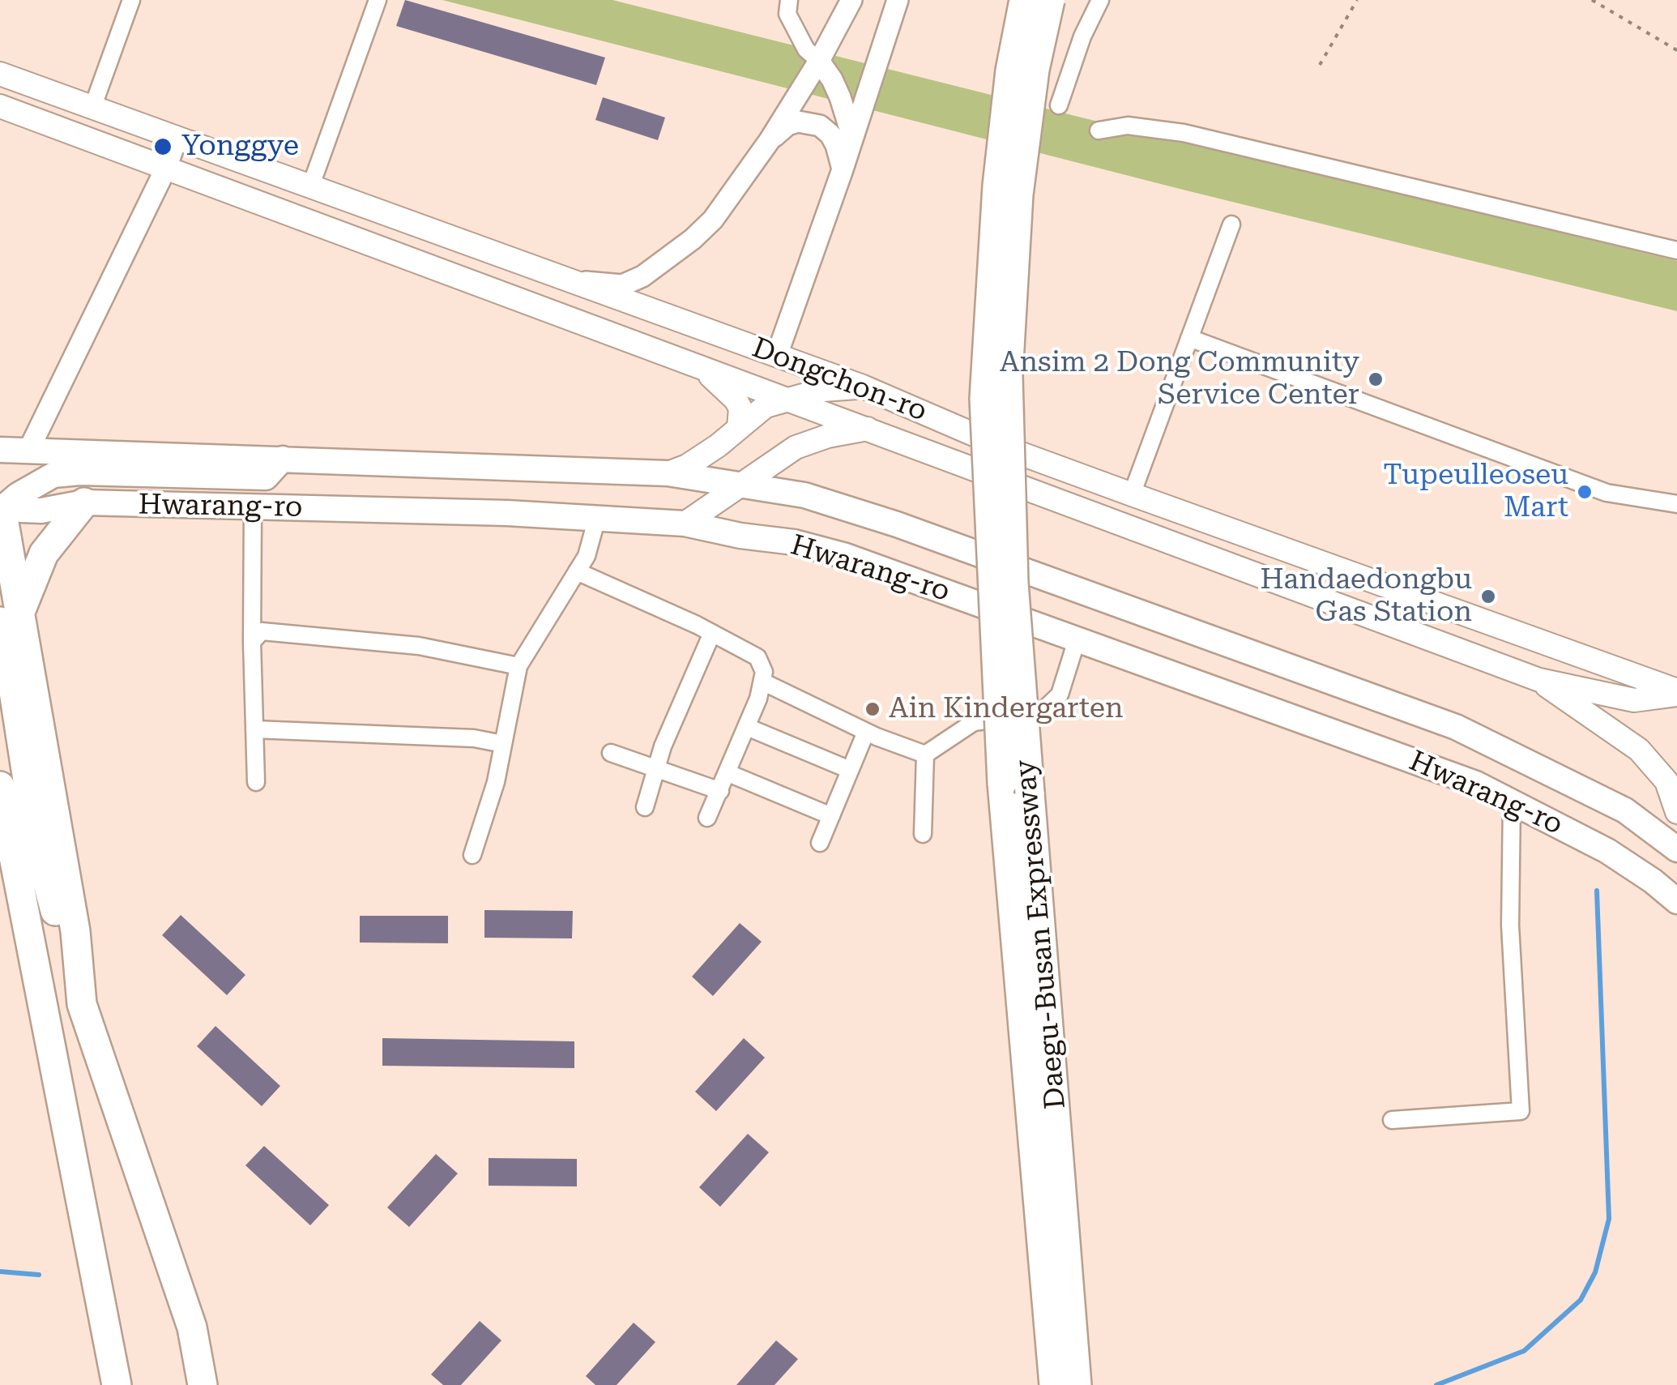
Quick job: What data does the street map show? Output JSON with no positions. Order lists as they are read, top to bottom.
{
  "streets": {
    "highway": ["Daegu-Busan Expressway"],
    "main road": ["Dongchon-ro", "Hwarang-ro"]
  },
  "places": [
    "Yonggye",
    "Ansim 2 Dong Community Service Center",
    "Tupeulleoseu Mart",
    "Handaedongbu Gas Station",
    "Ain Kindergarten"
  ]
}
